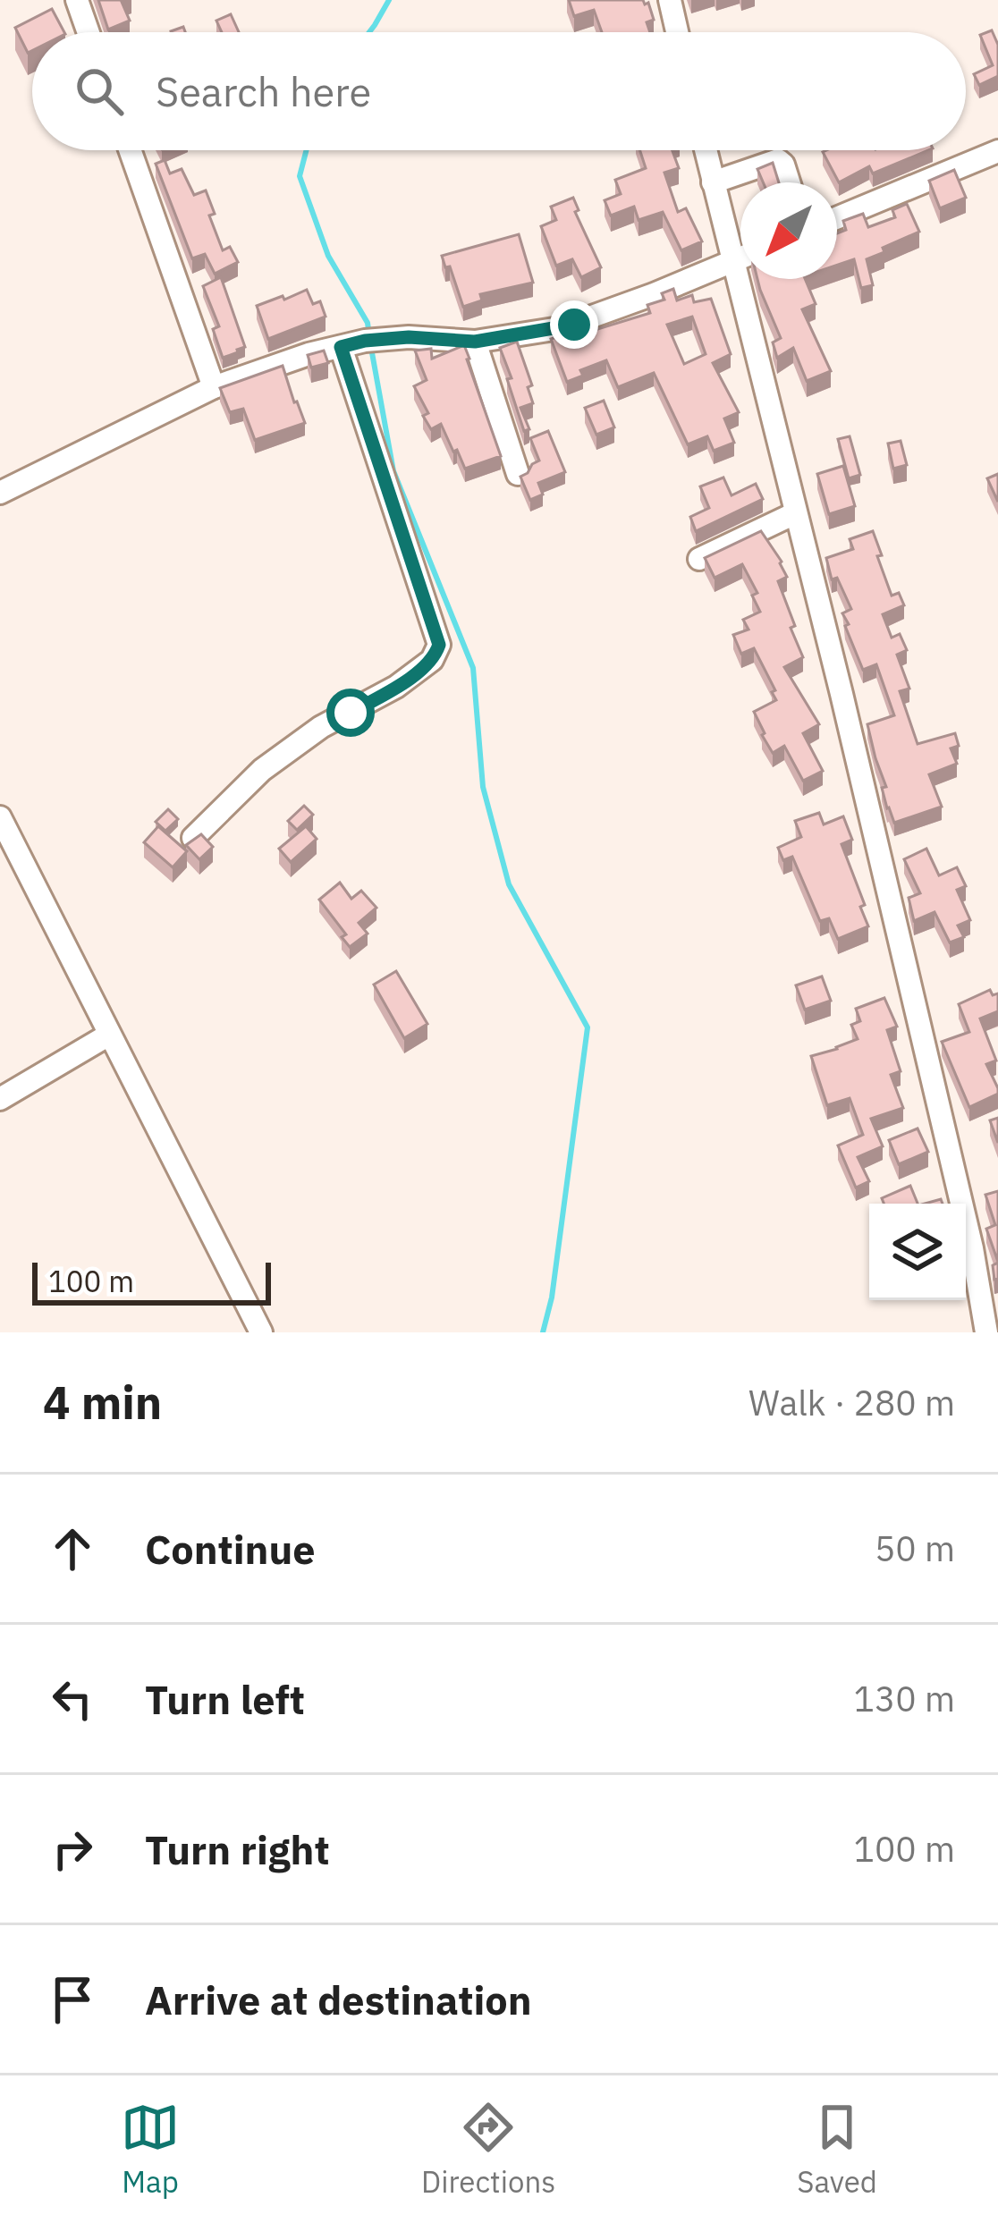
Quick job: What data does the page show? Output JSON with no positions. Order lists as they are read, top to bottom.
{
  "scale_bar": "100 m",
  "north": "bottom left",
  "page": {
    "search": "Search here",
    "scale": "100 m",
    "heading": ["4 min", "Walk · 280 m"],
    "list": [
      ["Continue", "50 m"],
      ["Turn left", "130 m"],
      ["Turn right", "100 m"],
      "Arrive at destination"
    ],
    "nav": ["Map", "Directions", "Saved"]
  }
}
